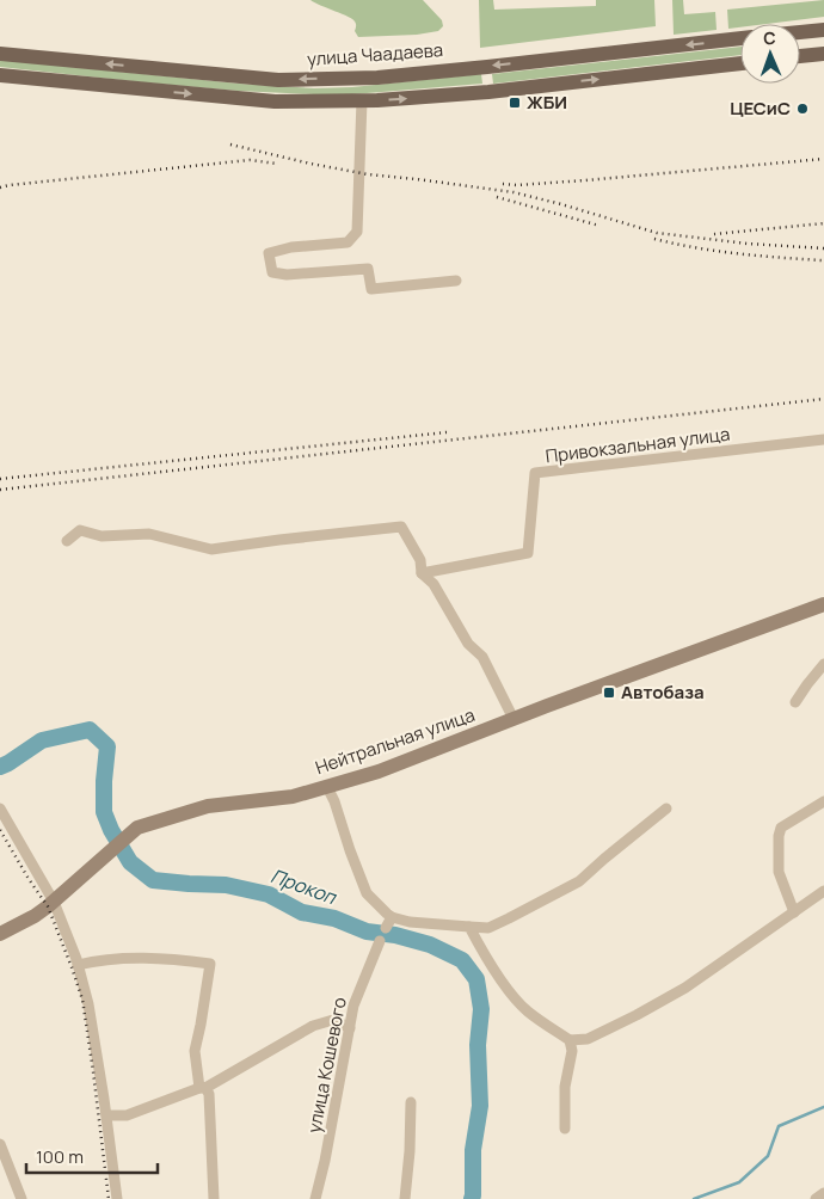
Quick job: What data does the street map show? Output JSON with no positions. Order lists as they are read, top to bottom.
{
  "streets": {
    "main road": ["улица Чаадаева", "Нейтральная улица"],
    "street": ["Привокзальная улица", "улица Кошевого"]
  },
  "water": ["Прокоп"],
  "places": {
    "transit": ["ЖБИ", "Автобаза"],
    "other": ["ЦЕСиС"]
  },
  "scale_bar": "100 m",
  "north": "top"
}
